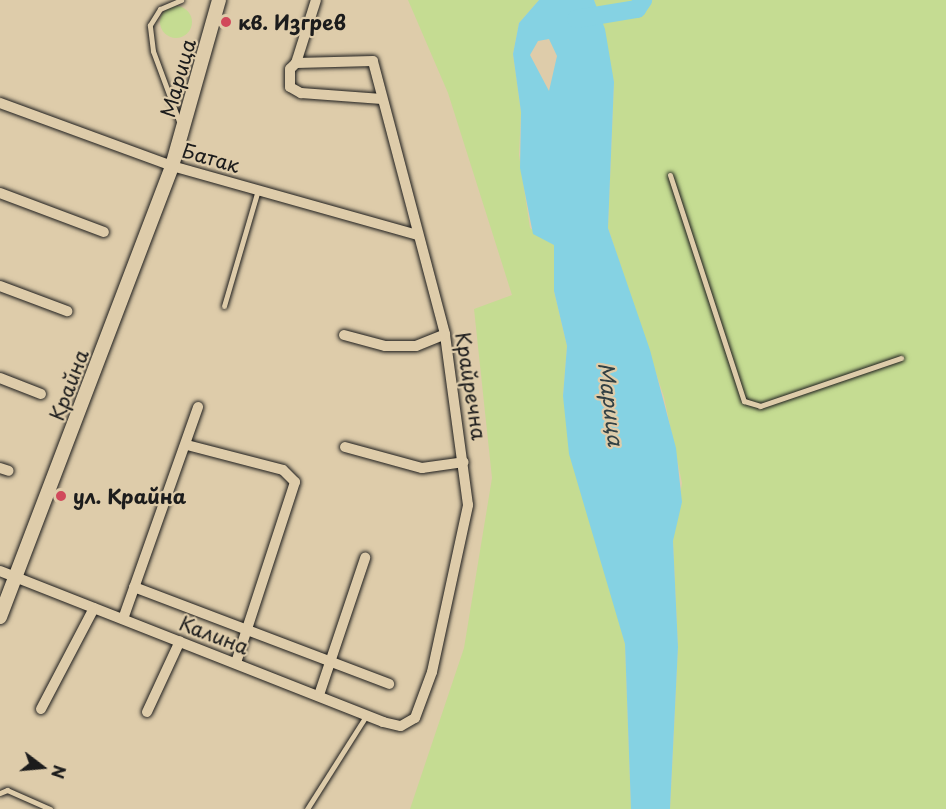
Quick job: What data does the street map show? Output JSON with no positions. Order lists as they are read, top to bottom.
{
  "streets": {
    "street": [
      "Марица",
      "Батак",
      "Крайна",
      "Крайречна",
      "Калина"
    ]
  },
  "crossings": [
    ["Марица", "Батак"],
    ["Марица", "Крайна"],
    ["Батак", "Крайна"],
    ["Батак", "Крайречна"],
    ["Крайна", "Калина"],
    ["Крайречна", "Калина"]
  ],
  "water": ["Марица"],
  "places": ["кв. Изгрев", "ул. Крайна"],
  "north": "right"
}
